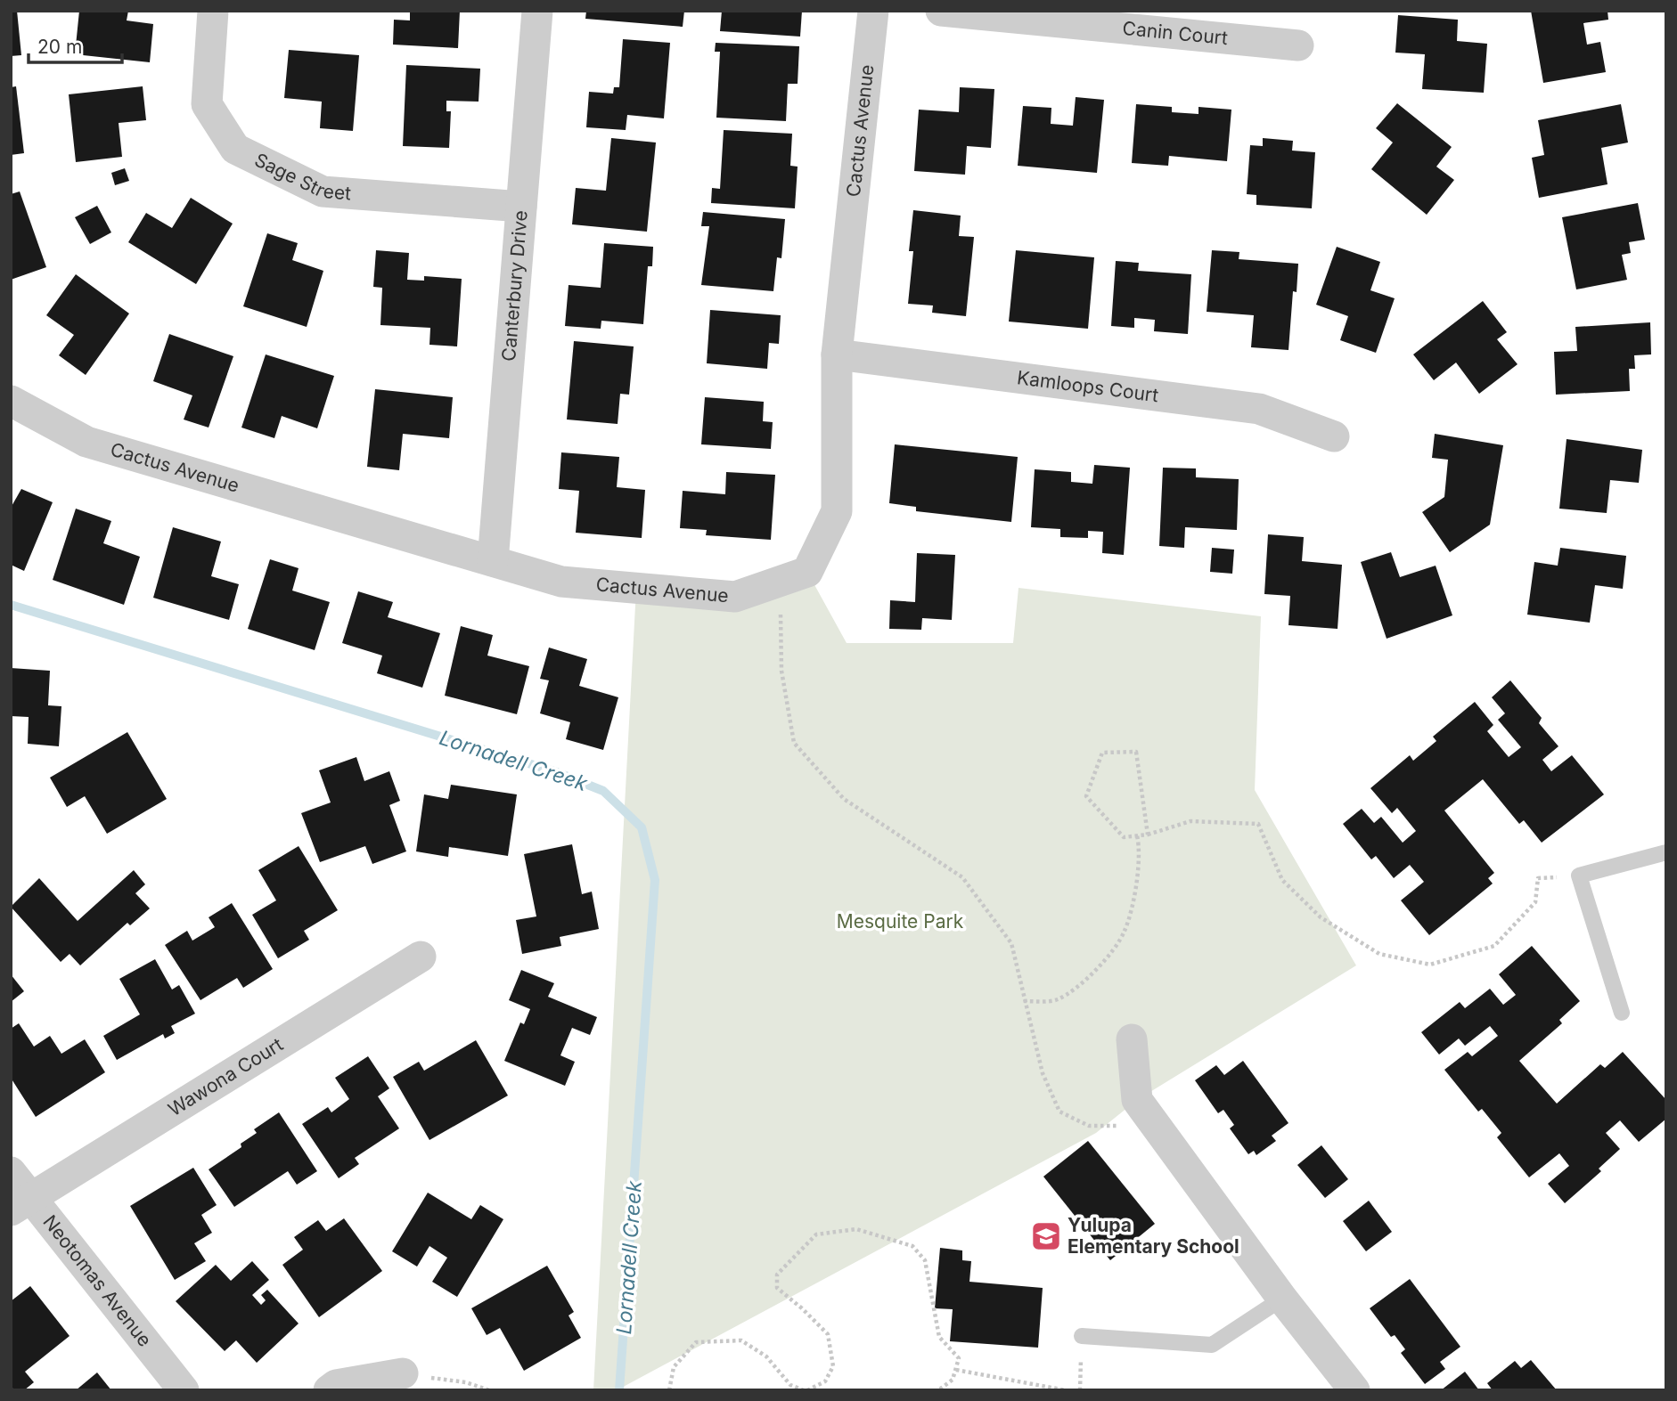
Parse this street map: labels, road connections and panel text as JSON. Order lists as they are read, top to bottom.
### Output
{
  "streets": {
    "street": [
      "Canin Court",
      "Cactus Avenue",
      "Sage Street",
      "Canterbury Drive",
      "Kamloops Court",
      "Wawona Court",
      "Neotomas Avenue"
    ]
  },
  "crossings": [
    ["Cactus Avenue", "Canterbury Drive"],
    ["Cactus Avenue", "Kamloops Court"],
    ["Sage Street", "Canterbury Drive"],
    ["Wawona Court", "Neotomas Avenue"]
  ],
  "water": ["Lornadell Creek"],
  "parks": ["Mesquite Park"],
  "places": {
    "school or university": ["Yulupa Elementary School"]
  },
  "scale_bar": "20 m"
}
